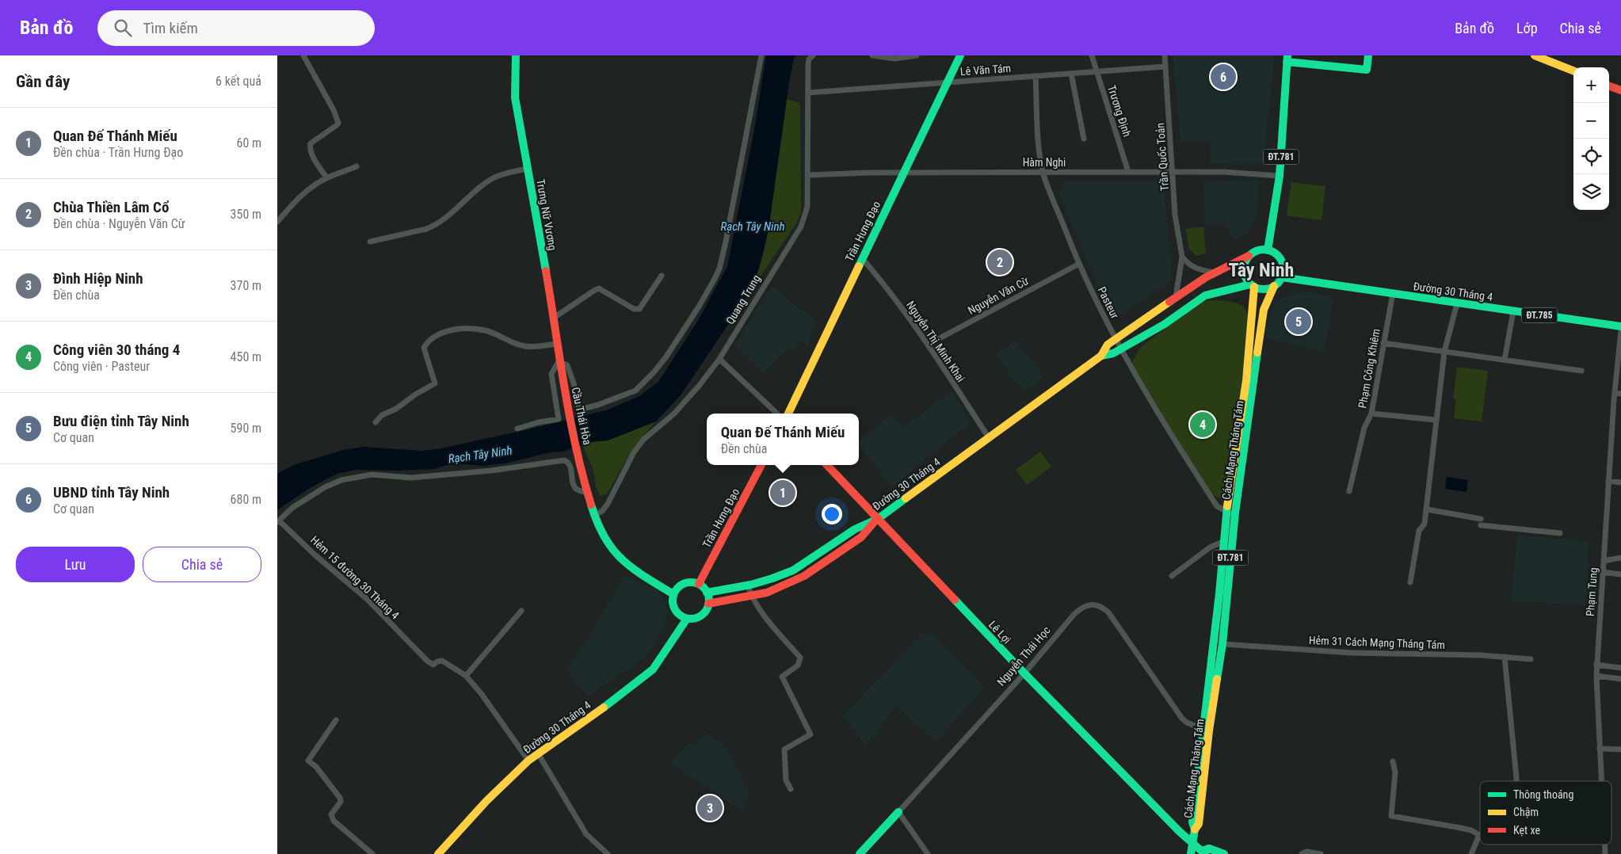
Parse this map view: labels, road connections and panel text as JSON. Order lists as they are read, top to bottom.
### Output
{
  "streets": {
    "main road": [
      "ĐT.781",
      "Trưng Nữ Vương",
      "Trần Hưng Đạo",
      "Đường 30 Tháng 4",
      "ĐT.785",
      "Cầu Thái Hòa",
      "Cách Mạng Tháng Tám",
      "Lê Lợi",
      "Nguyễn Thái Học"
    ],
    "street": [
      "Lê Văn Tám",
      "Trương Định",
      "Trần Quốc Toản",
      "Hàm Nghi",
      "Nguyễn Văn Cừ",
      "Quang Trung",
      "Pasteur",
      "Nguyễn Thị Minh Khai",
      "Phạm Công Khiêm",
      "Hẻm 15 đường 30 Tháng 4",
      "Phạm Tung",
      "Hẻm 31 Cách Mạng Tháng Tám"
    ]
  },
  "crossings": [
    ["Lê Văn Tám", "Trương Định"],
    ["Lê Văn Tám", "Trần Quốc Toản"],
    ["Lê Văn Tám", "Trần Hưng Đạo"],
    ["Lê Văn Tám", "Quang Trung"],
    ["Lê Văn Tám", "Pasteur"],
    ["Trương Định", "Hàm Nghi"],
    ["Trần Quốc Toản", "Hàm Nghi"],
    ["Trần Quốc Toản", "Đường 30 Tháng 4"],
    ["ĐT.781", "Hàm Nghi"],
    ["ĐT.781", "Đường 30 Tháng 4"],
    ["ĐT.781", "Cách Mạng Tháng Tám"],
    ["Hàm Nghi", "Trần Hưng Đạo"],
    ["Hàm Nghi", "Quang Trung"],
    ["Hàm Nghi", "Pasteur"],
    ["Trưng Nữ Vương", "Cầu Thái Hòa"],
    ["Trần Hưng Đạo", "Đường 30 Tháng 4"],
    ["Trần Hưng Đạo", "Nguyễn Thị Minh Khai"],
    ["Đường 30 Tháng 4", "Pasteur"],
    ["Đường 30 Tháng 4", "Nguyễn Thị Minh Khai"],
    ["Đường 30 Tháng 4", "Phạm Công Khiêm"],
    ["Đường 30 Tháng 4", "Cách Mạng Tháng Tám"],
    ["Đường 30 Tháng 4", "Hẻm 15 đường 30 Tháng 4"],
    ["Đường 30 Tháng 4", "Lê Lợi"],
    ["Nguyễn Văn Cừ", "Pasteur"],
    ["Nguyễn Văn Cừ", "Nguyễn Thị Minh Khai"],
    ["Pasteur", "Cách Mạng Tháng Tám"],
    ["Cách Mạng Tháng Tám", "Lê Lợi"],
    ["Cách Mạng Tháng Tám", "Hẻm 31 Cách Mạng Tháng Tám"],
    ["Cách Mạng Tháng Tám", "Nguyễn Thái Học"],
    ["Lê Lợi", "Nguyễn Thái Học"]
  ],
  "districts": ["Tây Ninh"],
  "water": ["Rạch Tây Ninh"],
  "legend": ["Thông thoáng", "Chậm", "Kẹt xe"],
  "page": {
    "header": "Bản đồ",
    "search": "Tìm kiếm",
    "nav": ["Bản đồ", "Lớp", "Chia sẻ"],
    "heading": ["Gần đây", "6 kết quả"],
    "pins": [
      "6",
      "2",
      "5",
      "4",
      "1",
      "3"
    ],
    "map_buttons": ["+", "−"],
    "list": [
      {
        "mark": "1",
        "name": "Quan Đế Thánh Miếu",
        "note": "Đền chùa · Trần Hưng Đạo",
        "value": "60 m"
      },
      {
        "mark": "2",
        "name": "Chùa Thiền Lâm Cổ",
        "note": "Đền chùa · Nguyễn Văn Cừ",
        "value": "350 m"
      },
      {
        "mark": "3",
        "name": "Đình Hiệp Ninh",
        "note": "Đền chùa",
        "value": "370 m"
      },
      {
        "mark": "4",
        "name": "Công viên 30 tháng 4",
        "note": "Công viên · Pasteur",
        "value": "450 m"
      },
      {
        "mark": "5",
        "name": "Bưu điện tỉnh Tây Ninh",
        "note": "Cơ quan",
        "value": "590 m"
      },
      {
        "mark": "6",
        "name": "UBND tỉnh Tây Ninh",
        "note": "Cơ quan",
        "value": "680 m"
      }
    ],
    "popup": ["Quan Đế Thánh Miếu", "Đền chùa"],
    "buttons": ["Lưu", "Chia sẻ"]
  }
}
